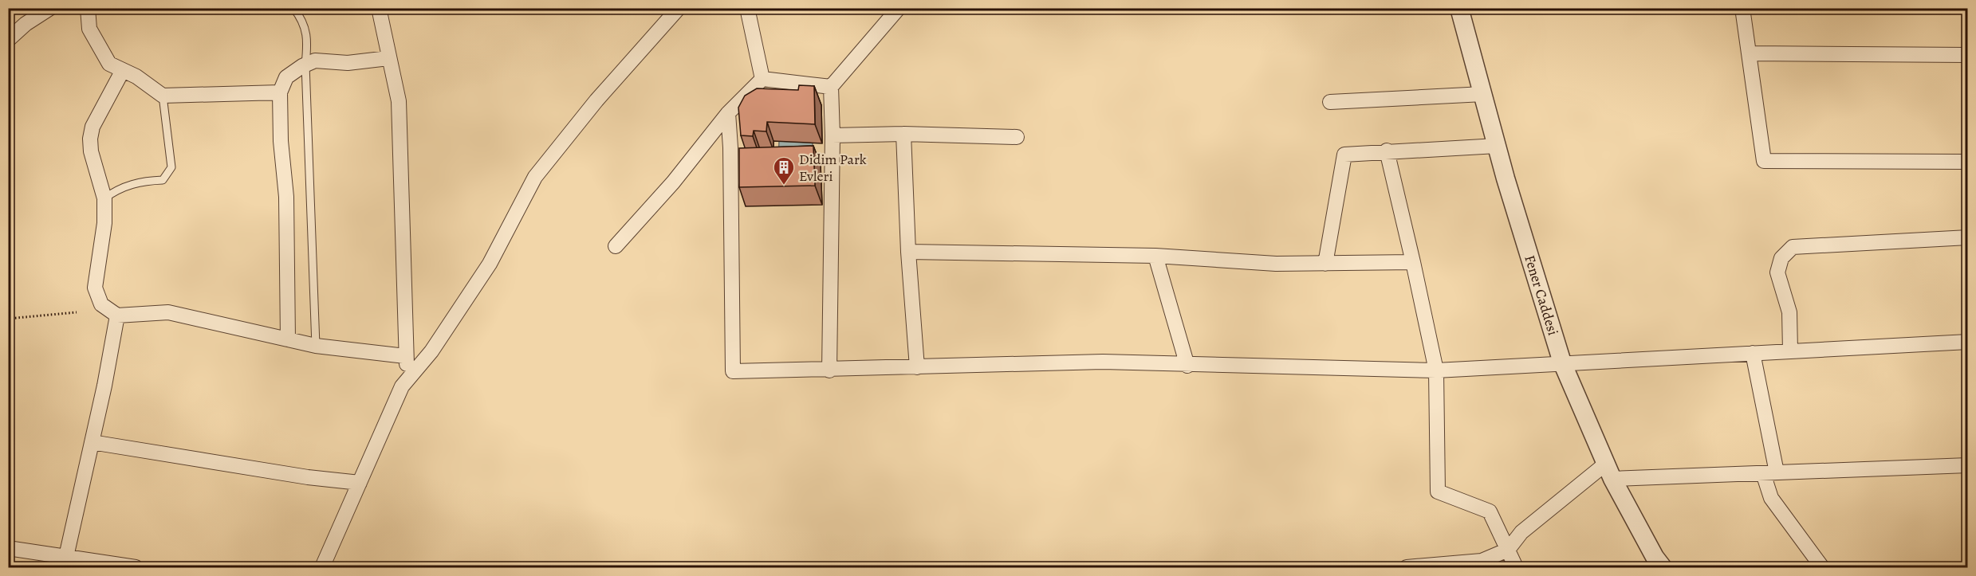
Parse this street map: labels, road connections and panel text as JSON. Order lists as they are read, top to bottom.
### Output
{
  "streets": {
    "street": ["Fener Caddesi"]
  },
  "places": {
    "building": ["Didim Park Evleri"]
  }
}
